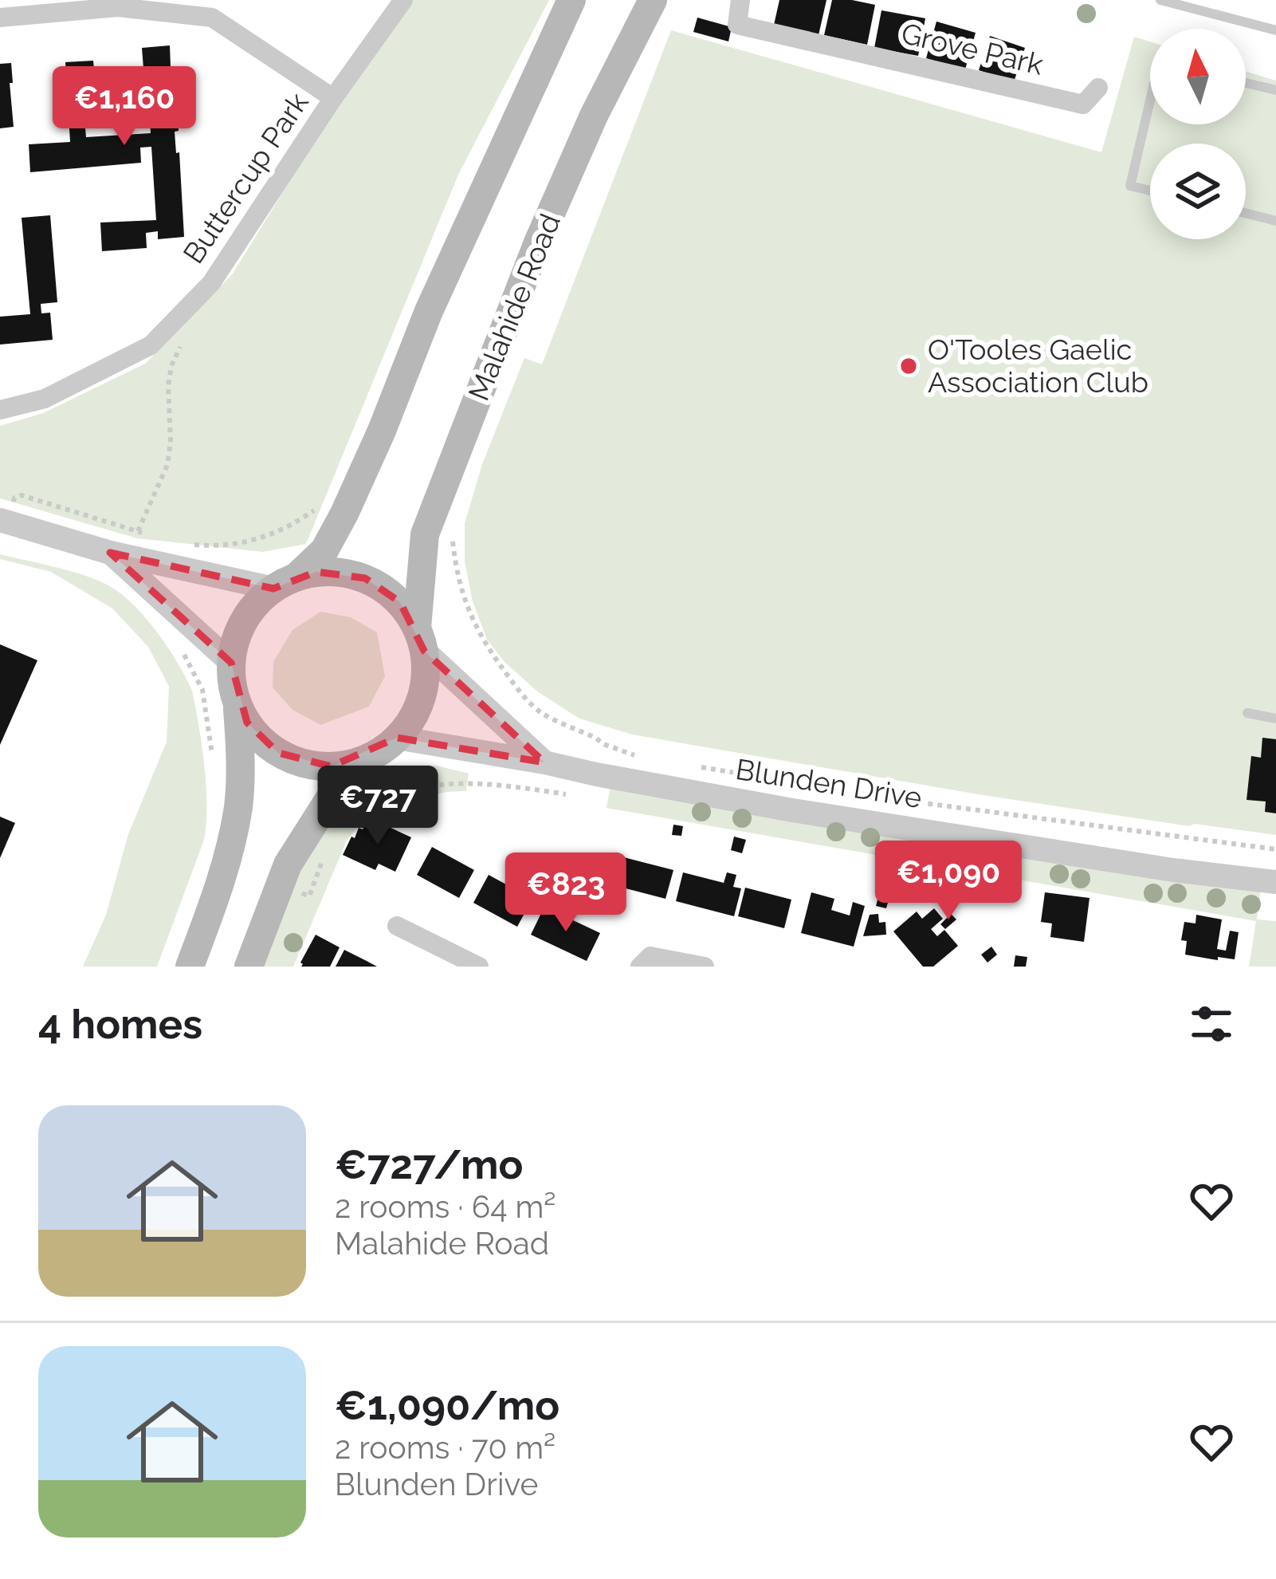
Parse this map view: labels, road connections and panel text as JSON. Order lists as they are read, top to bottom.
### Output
{
  "streets": {
    "main road": ["Malahide Road"],
    "street": ["Grove Park", "Buttercup Park", "Blunden Drive"]
  },
  "crossings": [
    ["Malahide Road", "Blunden Drive"]
  ],
  "places": ["O'Tooles Gaelic Association Club"],
  "north": "top",
  "page": {
    "price": [
      "€1,160",
      "€727",
      "€1,090",
      "€823"
    ],
    "heading": "4 homes",
    "list": [
      {
        "name": "€727/mo",
        "note": "2 rooms · 64 m² · Malahide Road"
      },
      {
        "name": "€1,090/mo",
        "note": "2 rooms · 70 m² · Blunden Drive"
      }
    ]
  }
}
